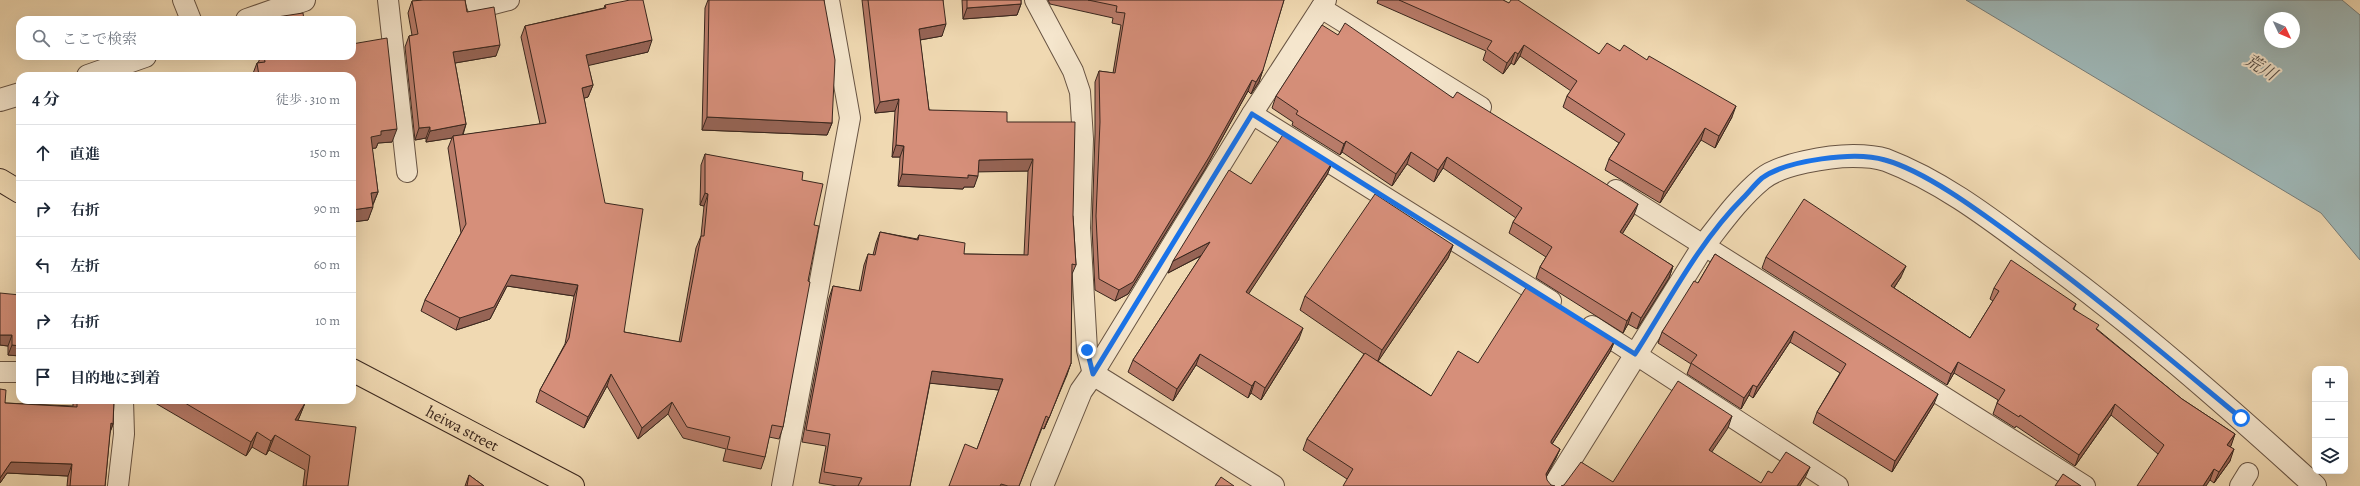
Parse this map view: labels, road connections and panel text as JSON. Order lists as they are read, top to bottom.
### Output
{
  "streets": {
    "highway": ["heiwa street"]
  },
  "water": ["荒川"],
  "north": "bottom right",
  "page": {
    "search": "ここで検索",
    "heading": ["4 分", "徒歩 · 310 m"],
    "list": [
      ["直進", "150 m"],
      ["右折", "90 m"],
      ["左折", "60 m"],
      ["右折", "10 m"],
      "目的地に到着"
    ],
    "map_buttons": ["+", "−"]
  }
}
